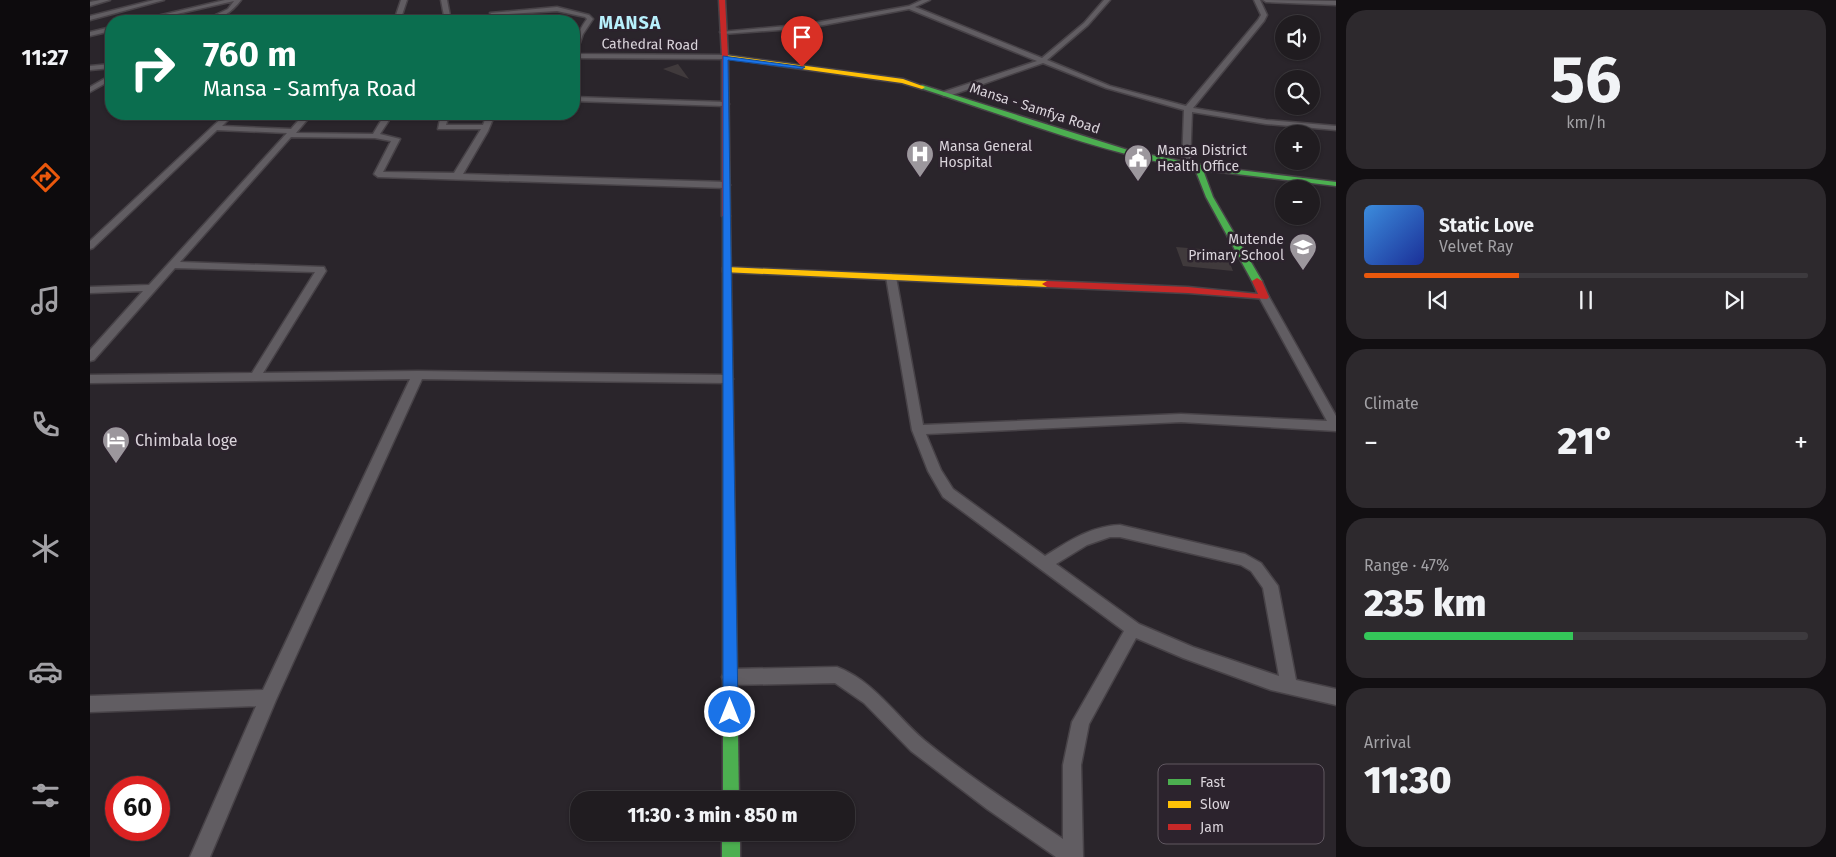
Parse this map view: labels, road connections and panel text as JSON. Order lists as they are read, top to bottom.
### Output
{
  "streets": {
    "main road": ["Mansa - Samfya Road"],
    "street": ["Cathedral Road"]
  },
  "crossings": [
    ["Cathedral Road", "Mansa - Samfya Road"]
  ],
  "districts": ["MANSA"],
  "places": {
    "hospital": ["Mansa General Hospital"],
    "public building": ["Mansa District Health Office"],
    "school or university": ["Mutende Primary School"],
    "hotel": ["Chimbala loge"]
  },
  "legend": ["Fast", "Slow", "Jam"],
  "page": {
    "tabs": "11:27",
    "tile": [
      ["56", "km/h"],
      "Climate",
      ["Range · 47%", "235 km"],
      ["Arrival", "11:30"]
    ],
    "map_buttons": ["+", "−"],
    "turn": ["760 m", "Mansa - Samfya Road"],
    "song": ["Static Love", "Velvet Ray"],
    "heat": ["−", "21°", "+"],
    "limit": "60",
    "trip": "11:30 · 3 min · 850 m"
  }
}
